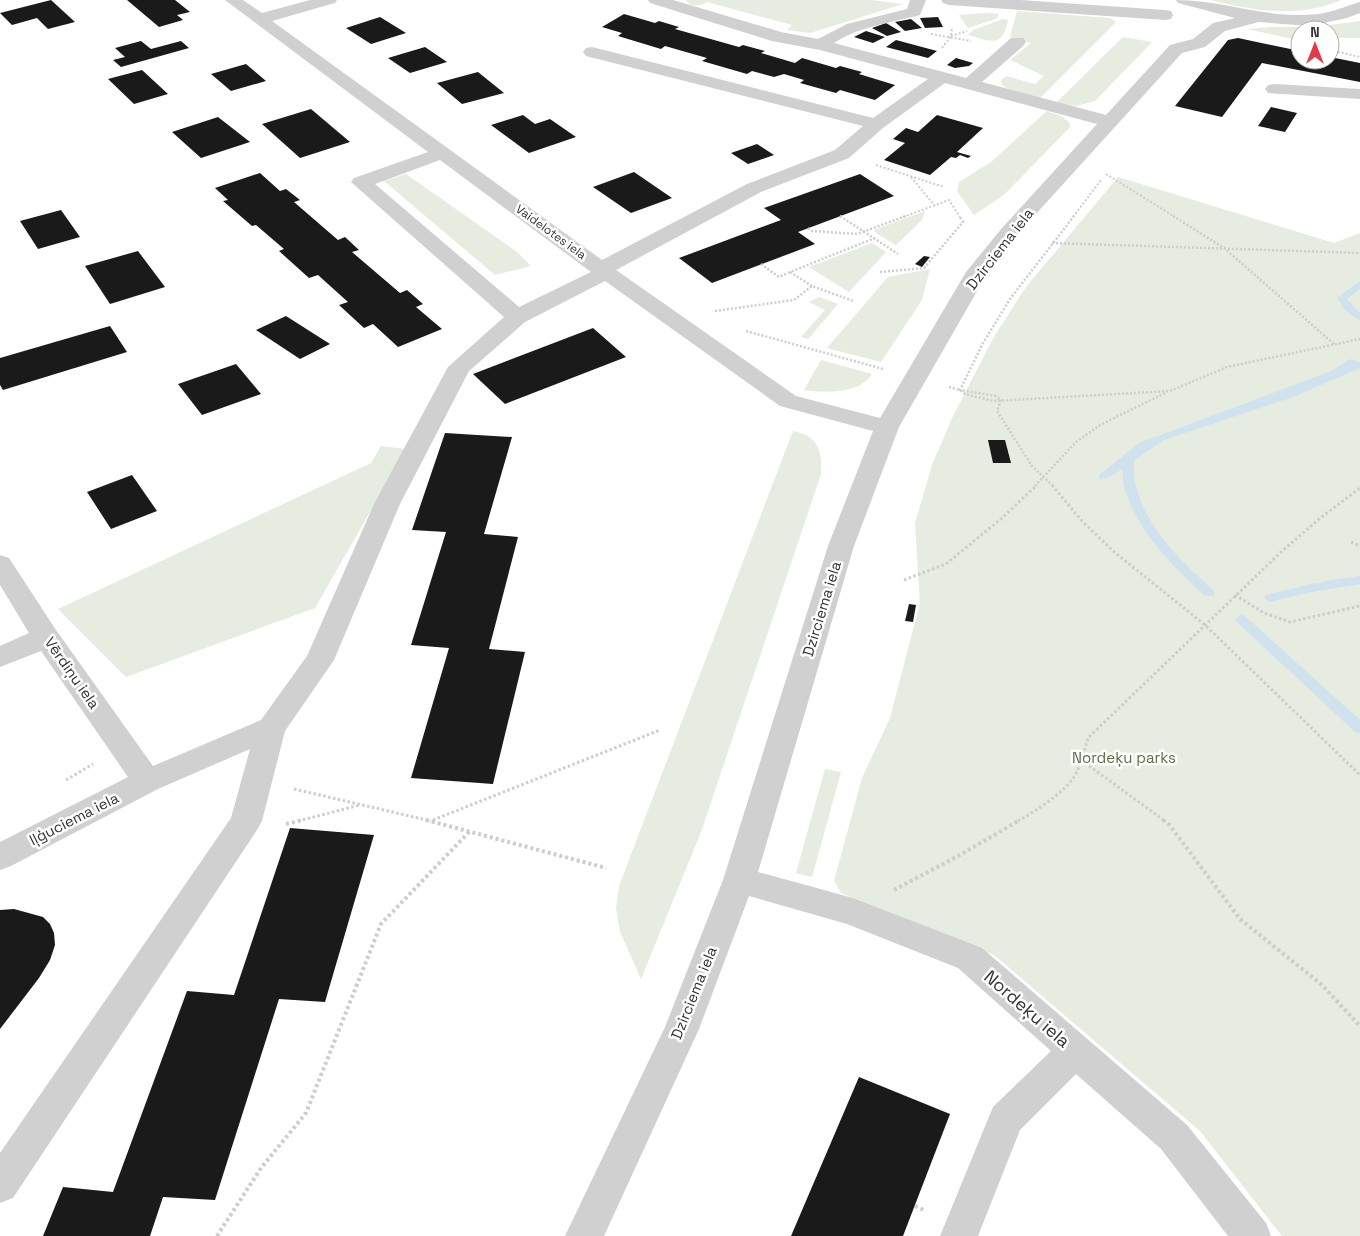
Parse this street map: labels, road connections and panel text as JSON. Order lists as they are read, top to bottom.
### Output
{
  "streets": {
    "street": [
      "Vaidelotes iela",
      "Dzirciema iela",
      "Vērdiņu iela",
      "Iļģuciema iela",
      "Nordeķu iela"
    ]
  },
  "crossings": [
    ["Vaidelotes iela", "Dzirciema iela"],
    ["Dzirciema iela", "Nordeķu iela"],
    ["Vērdiņu iela", "Iļģuciema iela"]
  ],
  "parks": ["Nordeķu parks"],
  "north": "top"
}
